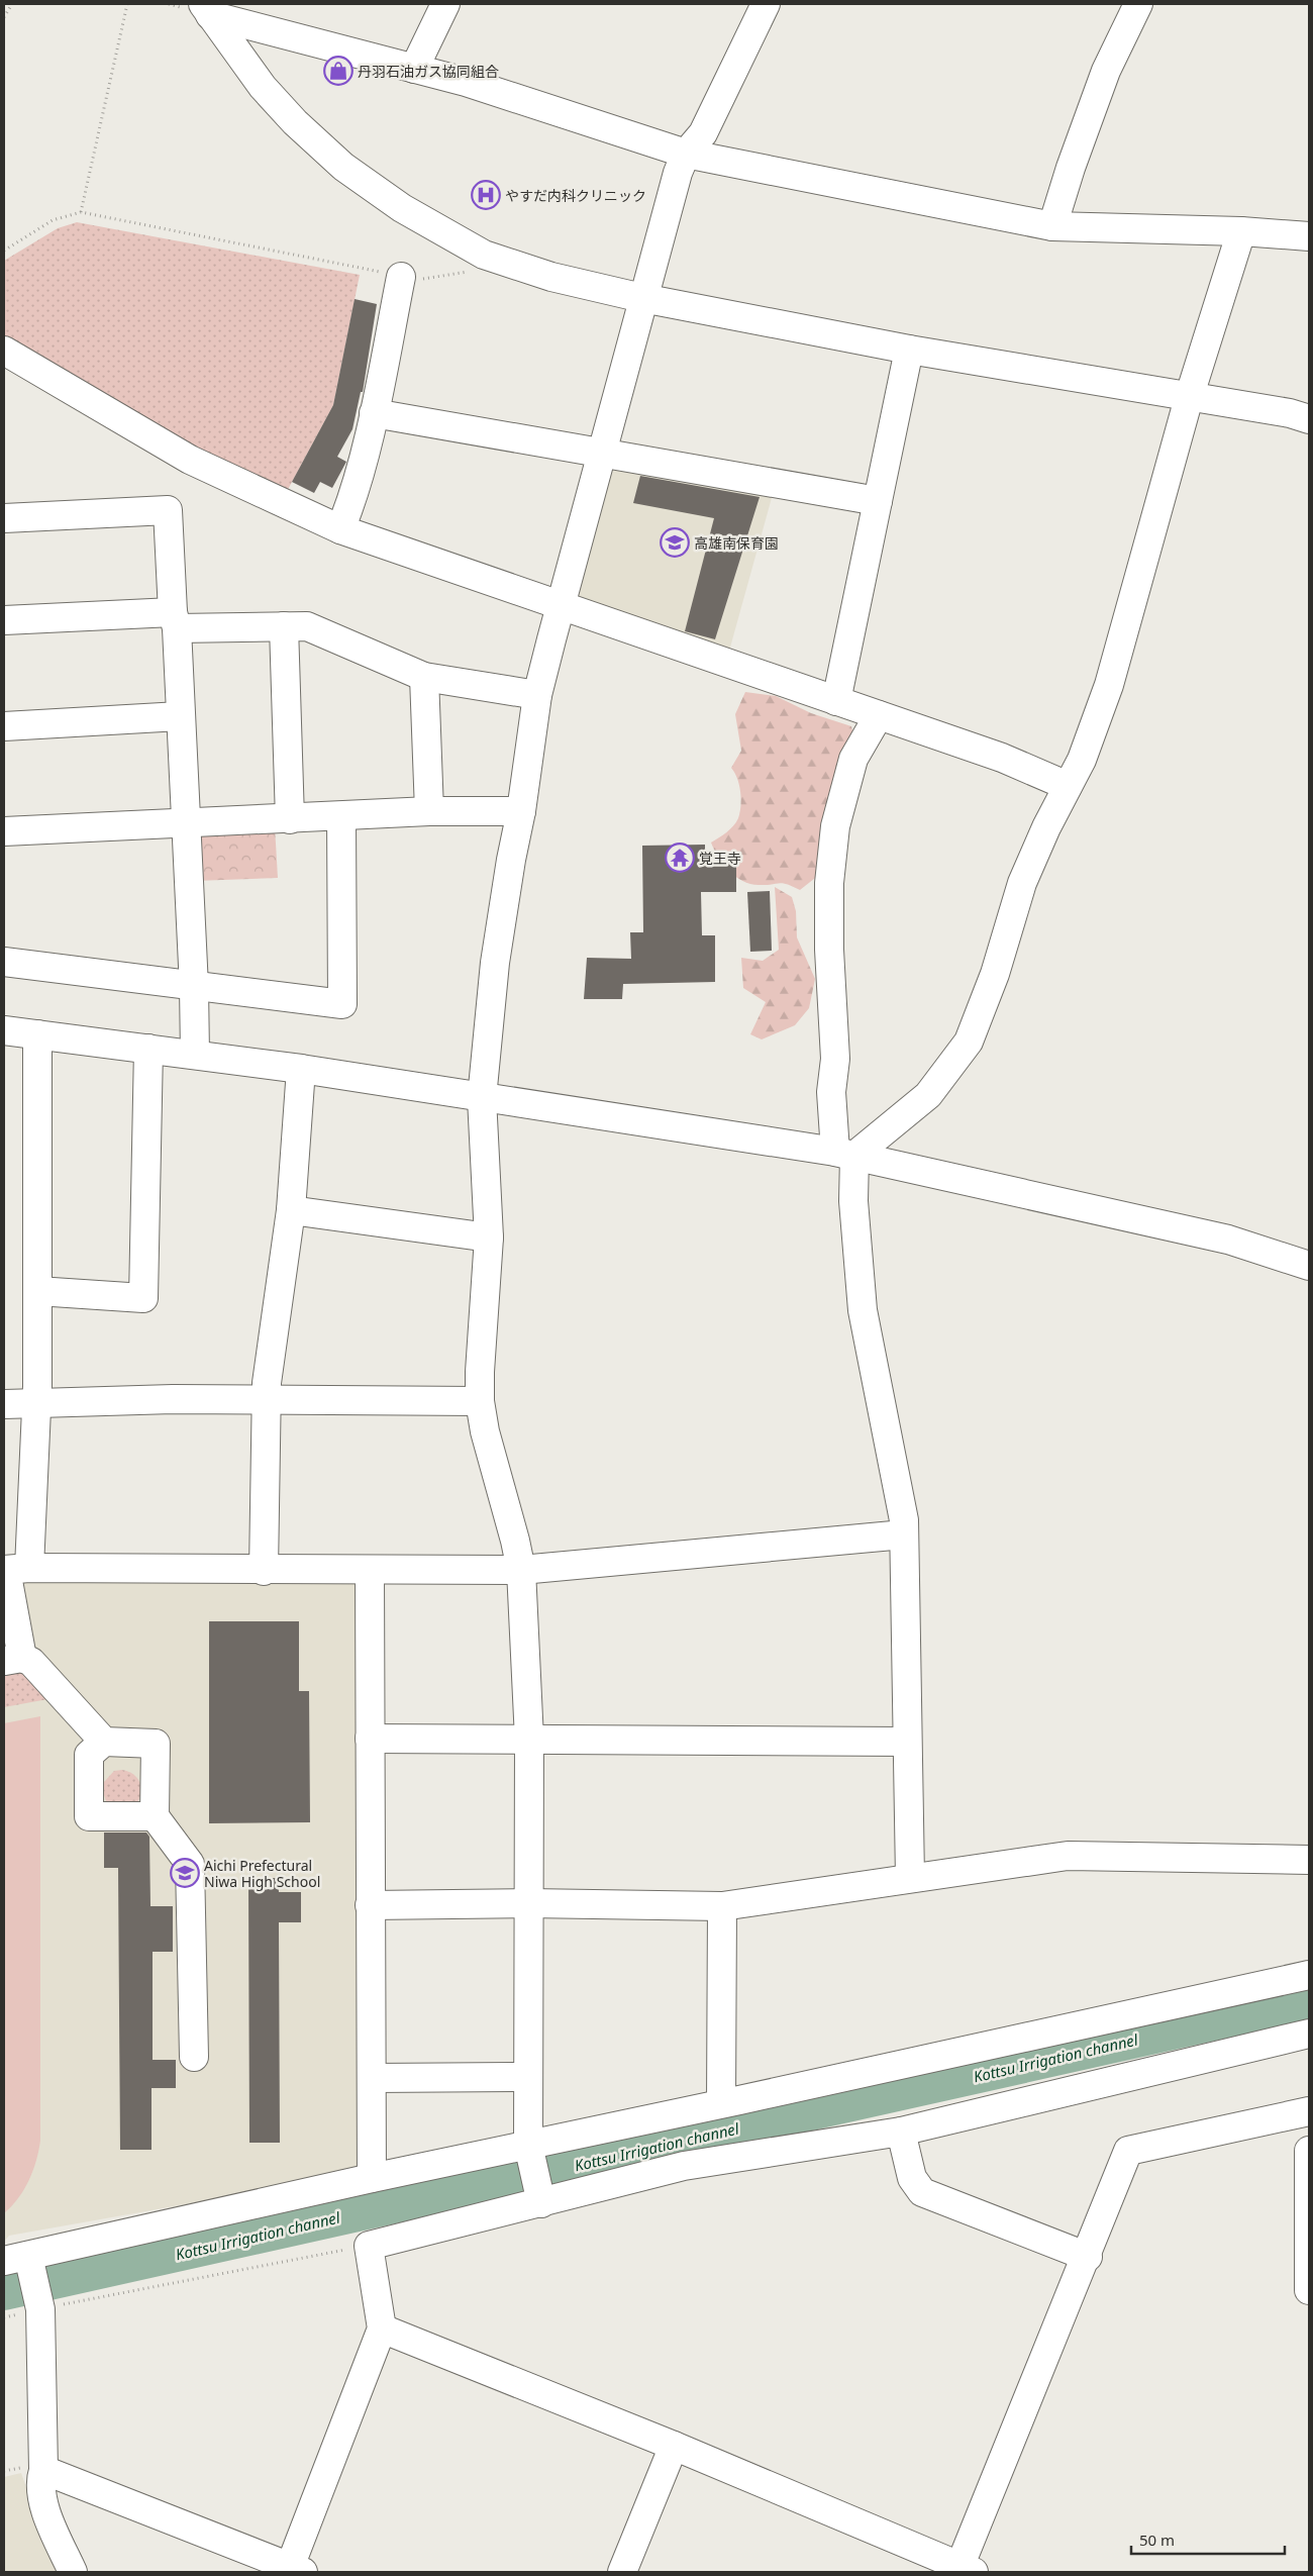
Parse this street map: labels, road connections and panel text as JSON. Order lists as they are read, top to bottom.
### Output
{
  "water": ["Kottsu Irrigation channel"],
  "places": {
    "shop": ["丹羽石油ガス協同組合"],
    "hospital": ["やすだ内科クリニック"],
    "school or university": ["高雄南保育園", "Aichi Prefectural Niwa High School"],
    "temple": ["覚王寺"]
  },
  "scale_bar": "50 m"
}
